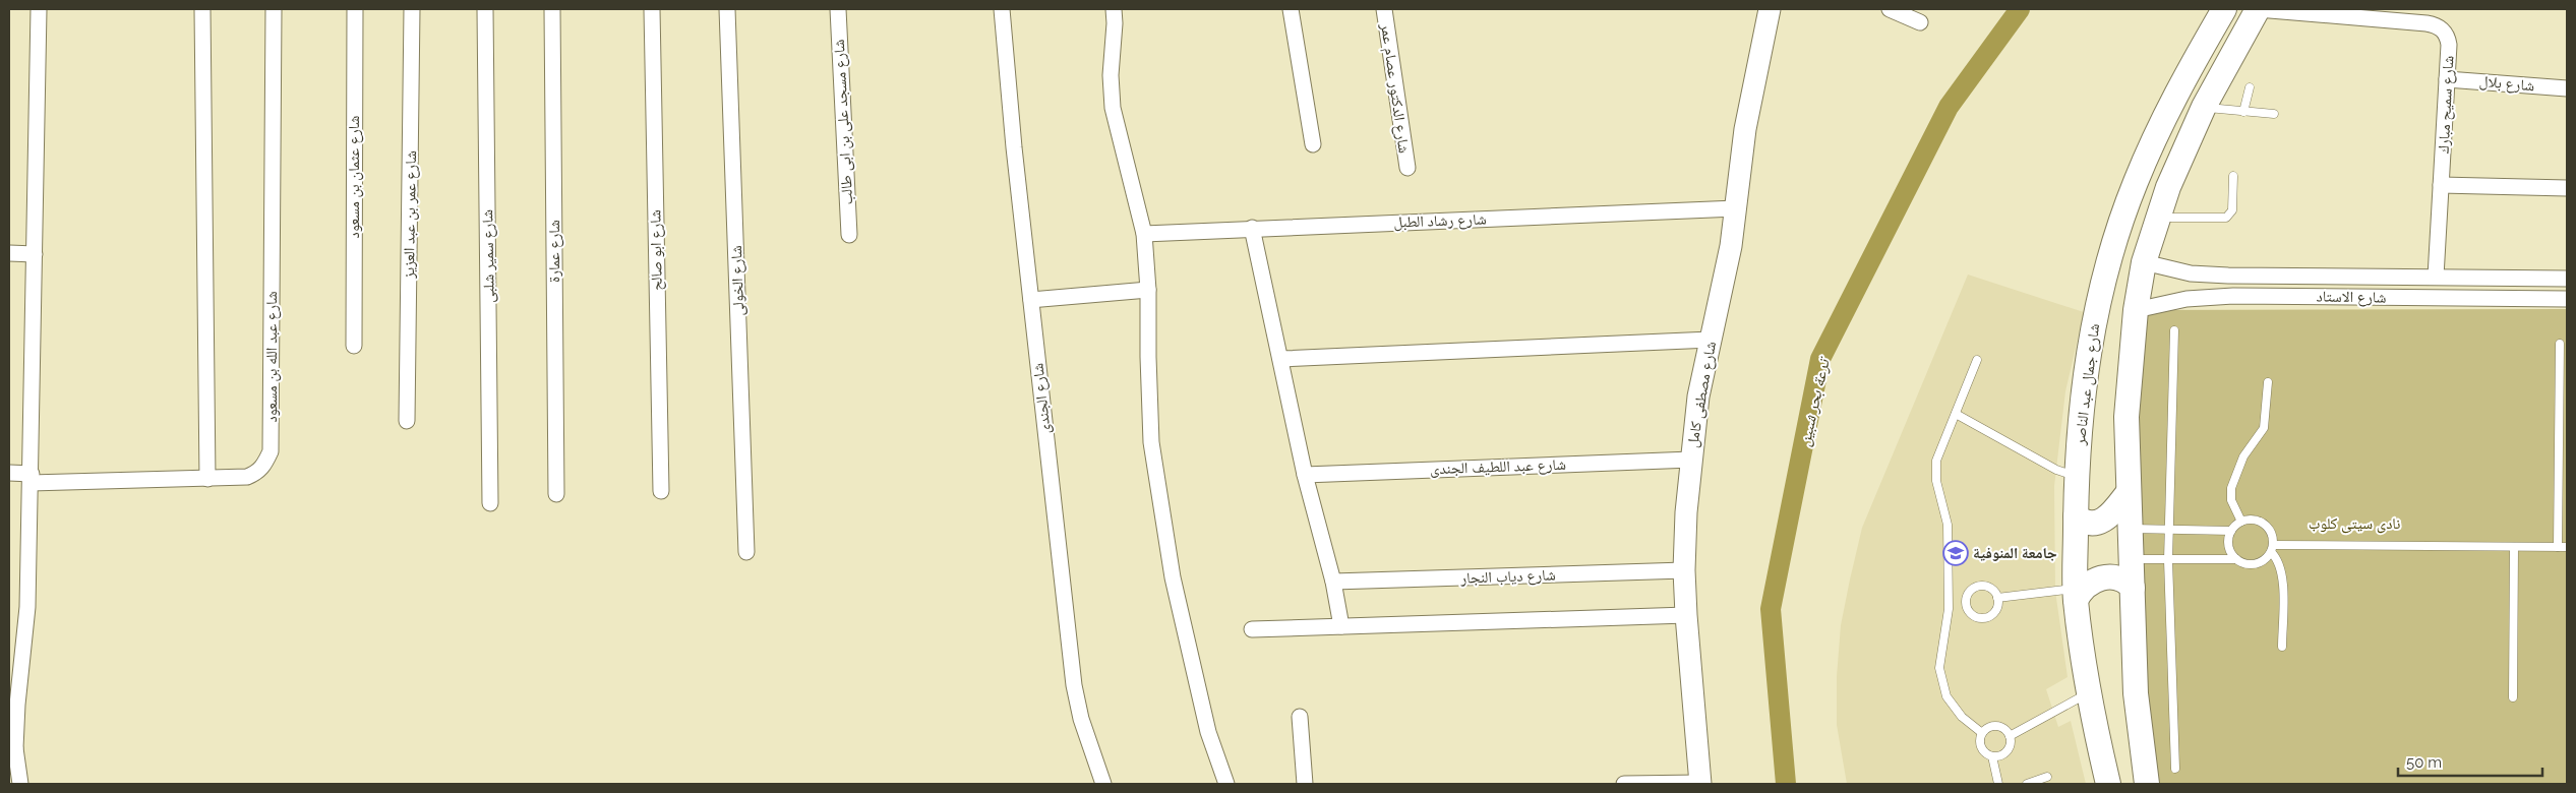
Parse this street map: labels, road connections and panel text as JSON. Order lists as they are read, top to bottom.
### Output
{
  "streets": {
    "main road": ["شارع جمال عبد الناصر", "شارع مصطفى كامل"],
    "street": [
      "شارع بلال",
      "شارع الدكتور عصام عمر",
      "شارع سميح مبارك",
      "شارع مسجد على بن ابى طالب",
      "شارع عثمان بن مسعود",
      "شارع عمر بن عبد العزيز",
      "شارع رشاد الطبل",
      "شارع ابو صالح",
      "شارع عمارة",
      "شارع سمير شلبى",
      "شارع الخولى",
      "شارع الاستاد",
      "شارع عبد الله بن مسعود",
      "شارع الجندى",
      "شارع عبد اللطيف الجندى",
      "شارع دياب النجار"
    ]
  },
  "crossings": [
    ["شارع بلال", "شارع سميح مبارك"],
    ["شارع سميح مبارك", "شارع الاستاد"],
    ["شارع رشاد الطبل", "شارع مصطفى كامل"],
    ["شارع مصطفى كامل", "شارع عبد اللطيف الجندى"],
    ["شارع مصطفى كامل", "شارع دياب النجار"]
  ],
  "water": ["ترعة بحر شبين"],
  "parks": ["نادى سيتى كلوب"],
  "places": {
    "school or university": ["جامعة المنوفية"]
  },
  "scale_bar": "50 m"
}
